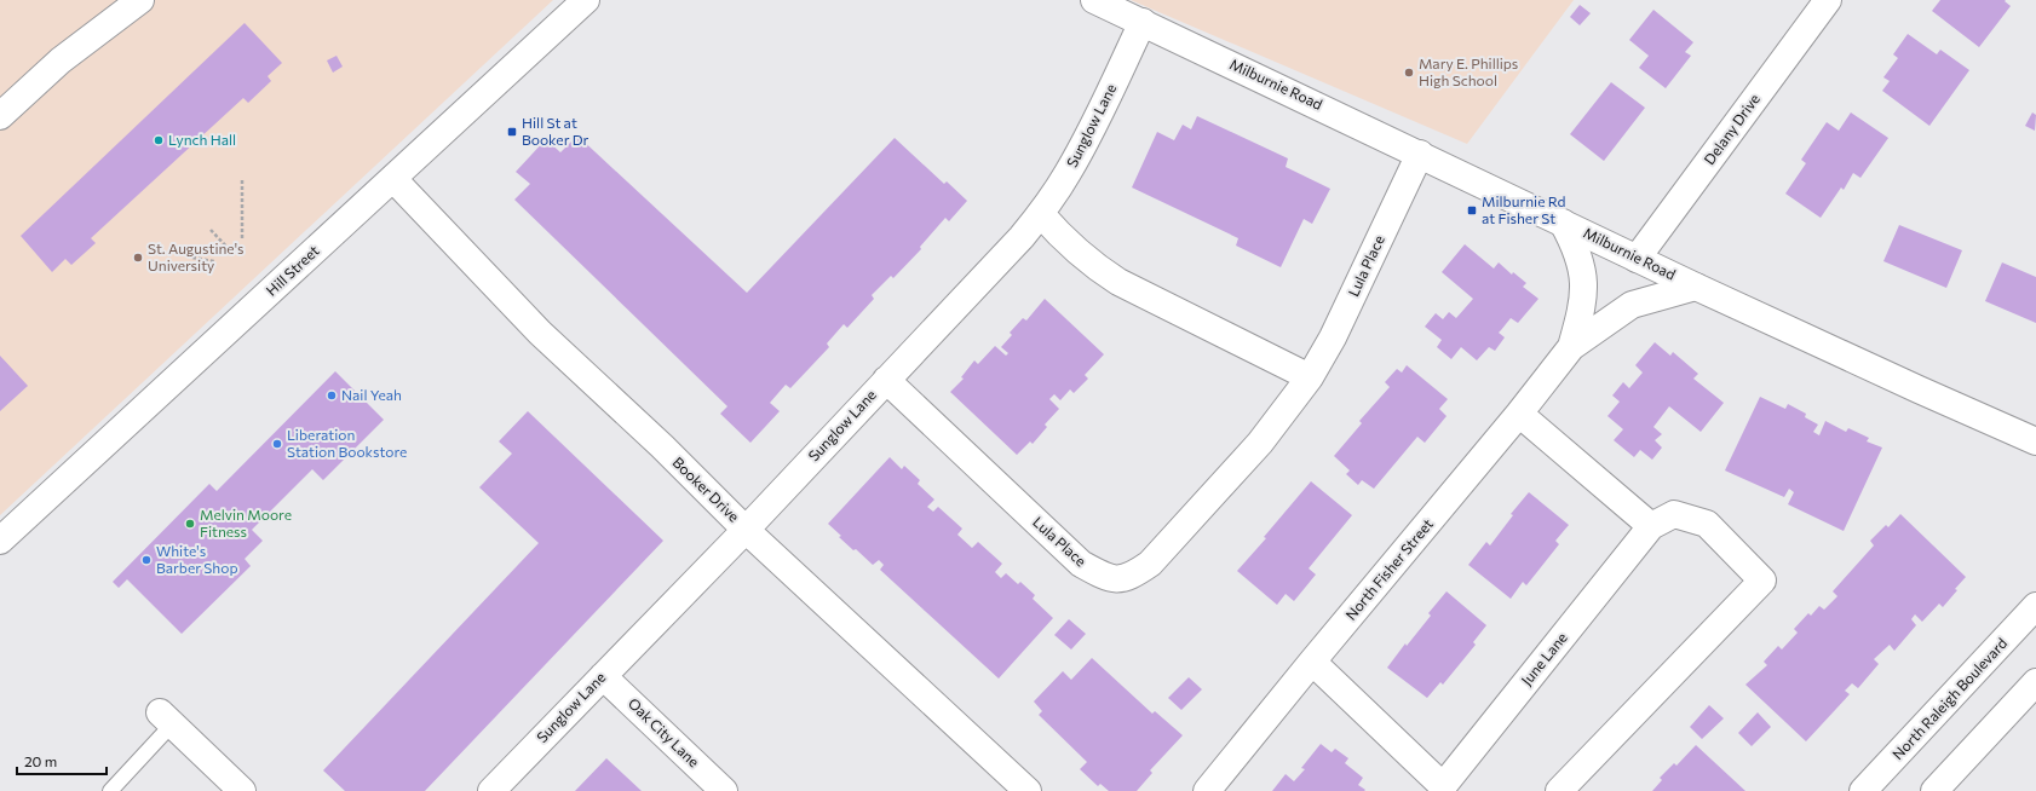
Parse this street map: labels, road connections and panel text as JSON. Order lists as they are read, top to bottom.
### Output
{
  "streets": {
    "street": [
      "Milburnie Road",
      "Sunglow Lane",
      "Delany Drive",
      "Lula Place",
      "Hill Street",
      "Booker Drive",
      "North Fisher Street",
      "June Lane",
      "North Raleigh Boulevard",
      "Oak City Lane"
    ]
  },
  "crossings": [
    ["Milburnie Road", "Sunglow Lane"],
    ["Milburnie Road", "Delany Drive"],
    ["Milburnie Road", "Lula Place"],
    ["Milburnie Road", "North Fisher Street"],
    ["Sunglow Lane", "Lula Place"],
    ["Sunglow Lane", "Booker Drive"],
    ["Sunglow Lane", "Oak City Lane"],
    ["Hill Street", "Booker Drive"],
    ["North Fisher Street", "June Lane"]
  ],
  "places": {
    "other": [
      "Mary E. Phillips High School",
      "Lynch Hall",
      "St. Augustine's University",
      "Nail Yeah",
      "Liberation Station Bookstore",
      "Melvin Moore Fitness",
      "White's Barber Shop"
    ],
    "transit": ["Hill St at Booker Dr", "Milburnie Rd at Fisher St"]
  },
  "scale_bar": "20 m"
}
